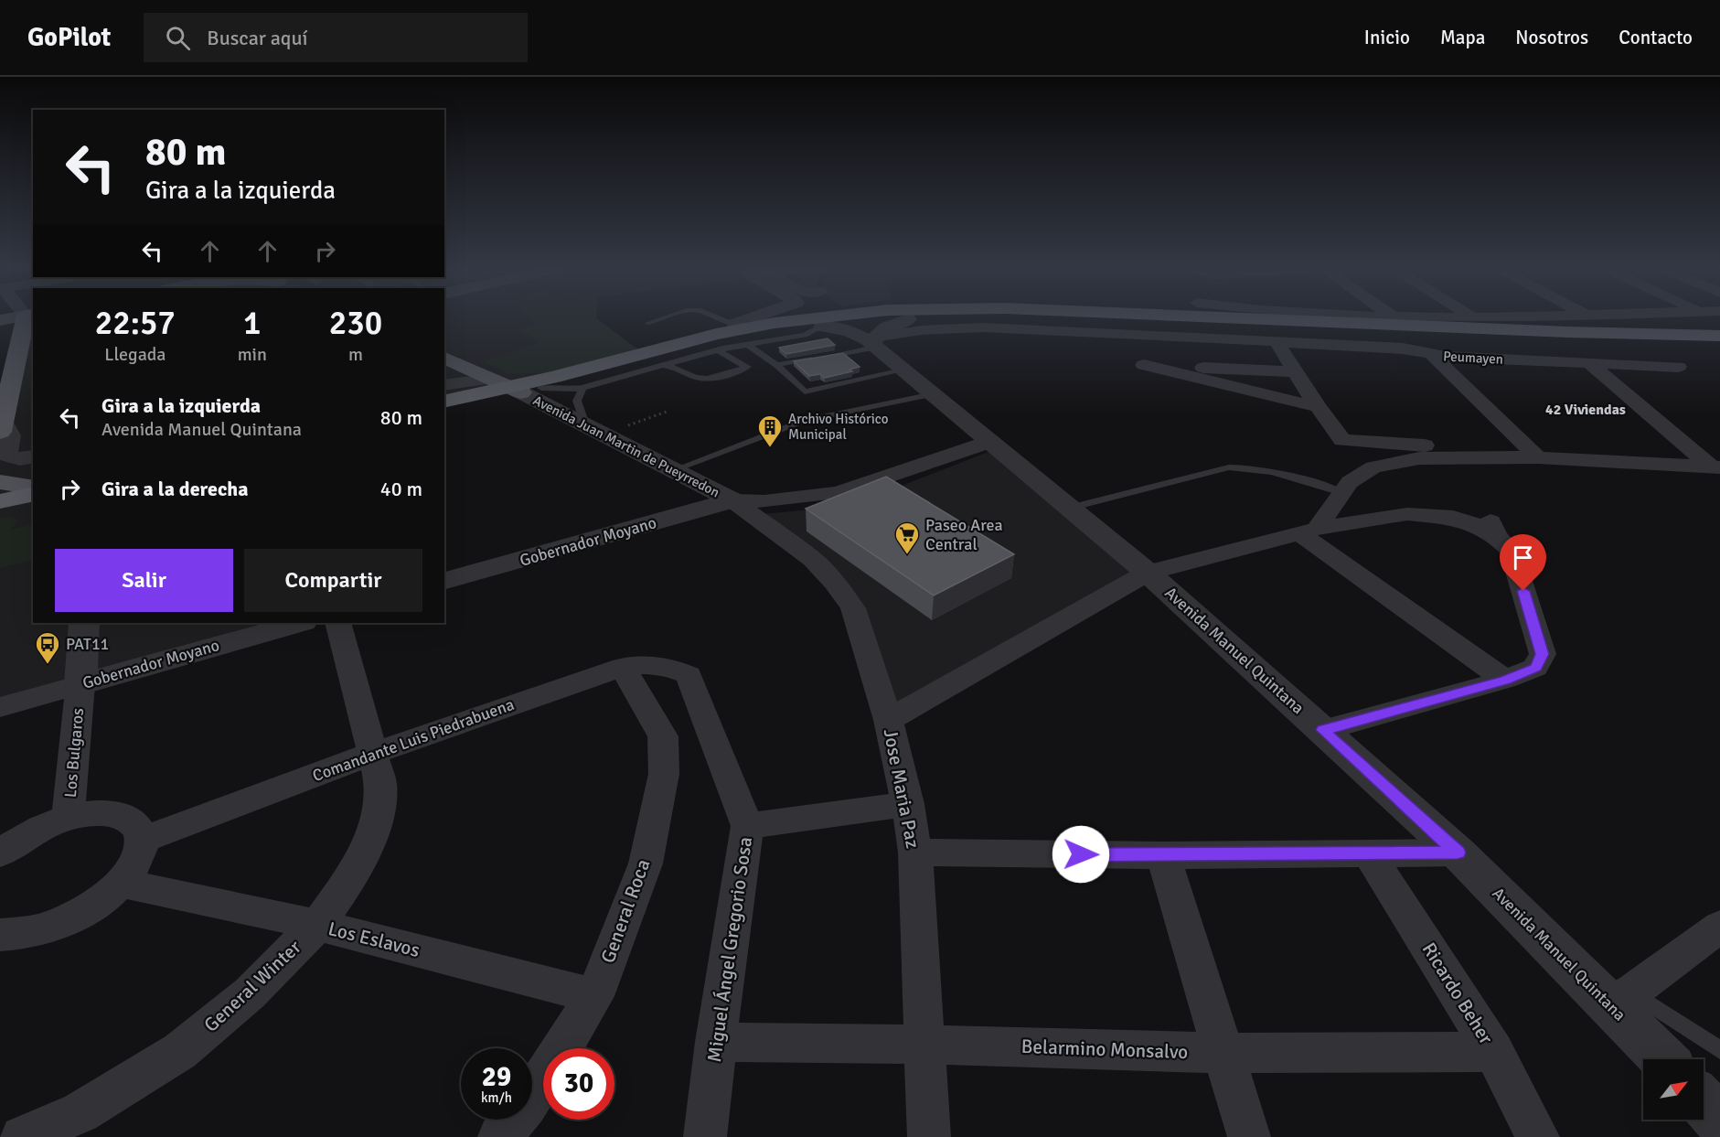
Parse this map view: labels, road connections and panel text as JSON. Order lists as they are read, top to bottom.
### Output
{
  "streets": {
    "street": [
      "Peumayen",
      "Avenida Juan Martin de Pueyrredon",
      "Gobernador Moyano",
      "Avenida Manuel Quintana",
      "Comandante Luis Piedrabuena",
      "Los Bulgaros",
      "Jose Maria Paz",
      "General Roca",
      "Los Eslavos",
      "Miguel Ángel Gregorio Sosa",
      "General Winter",
      "Ricardo Beher",
      "Belarmino Monsalvo"
    ]
  },
  "crossings": [
    ["Peumayen", "Avenida Manuel Quintana"],
    ["Avenida Juan Martin de Pueyrredon", "Gobernador Moyano"],
    ["Avenida Juan Martin de Pueyrredon", "Jose Maria Paz"],
    ["Gobernador Moyano", "Los Bulgaros"],
    ["Gobernador Moyano", "Jose Maria Paz"],
    ["Comandante Luis Piedrabuena", "General Roca"],
    ["Comandante Luis Piedrabuena", "Miguel Ángel Gregorio Sosa"],
    ["Comandante Luis Piedrabuena", "General Winter"],
    ["Jose Maria Paz", "Belarmino Monsalvo"],
    ["General Roca", "Los Eslavos"],
    ["Los Eslavos", "General Winter"],
    ["Miguel Ángel Gregorio Sosa", "Belarmino Monsalvo"],
    ["Ricardo Beher", "Belarmino Monsalvo"]
  ],
  "districts": ["42 Viviendas"],
  "places": {
    "building": ["Archivo Histórico Municipal"],
    "supermarket": ["Paseo Area Central"],
    "bus stop": ["PAT11"]
  },
  "north": "top right",
  "page": {
    "header": "GoPilot",
    "search": "Buscar aquí",
    "nav": [
      "Inicio",
      "Mapa",
      "Nosotros",
      "Contacto"
    ],
    "turn": ["80 m", "Gira a la izquierda"],
    "eta": [
      "22:57",
      "Llegada",
      "1",
      "min",
      "230",
      "m"
    ],
    "list": [
      {
        "name": "Gira a la izquierda",
        "note": "Avenida Manuel Quintana",
        "value": "80 m"
      },
      {
        "name": "Gira a la derecha",
        "value": "40 m"
      }
    ],
    "buttons": ["Salir", "Compartir"],
    "speed": "29 km/h",
    "limit": "30"
  }
}
